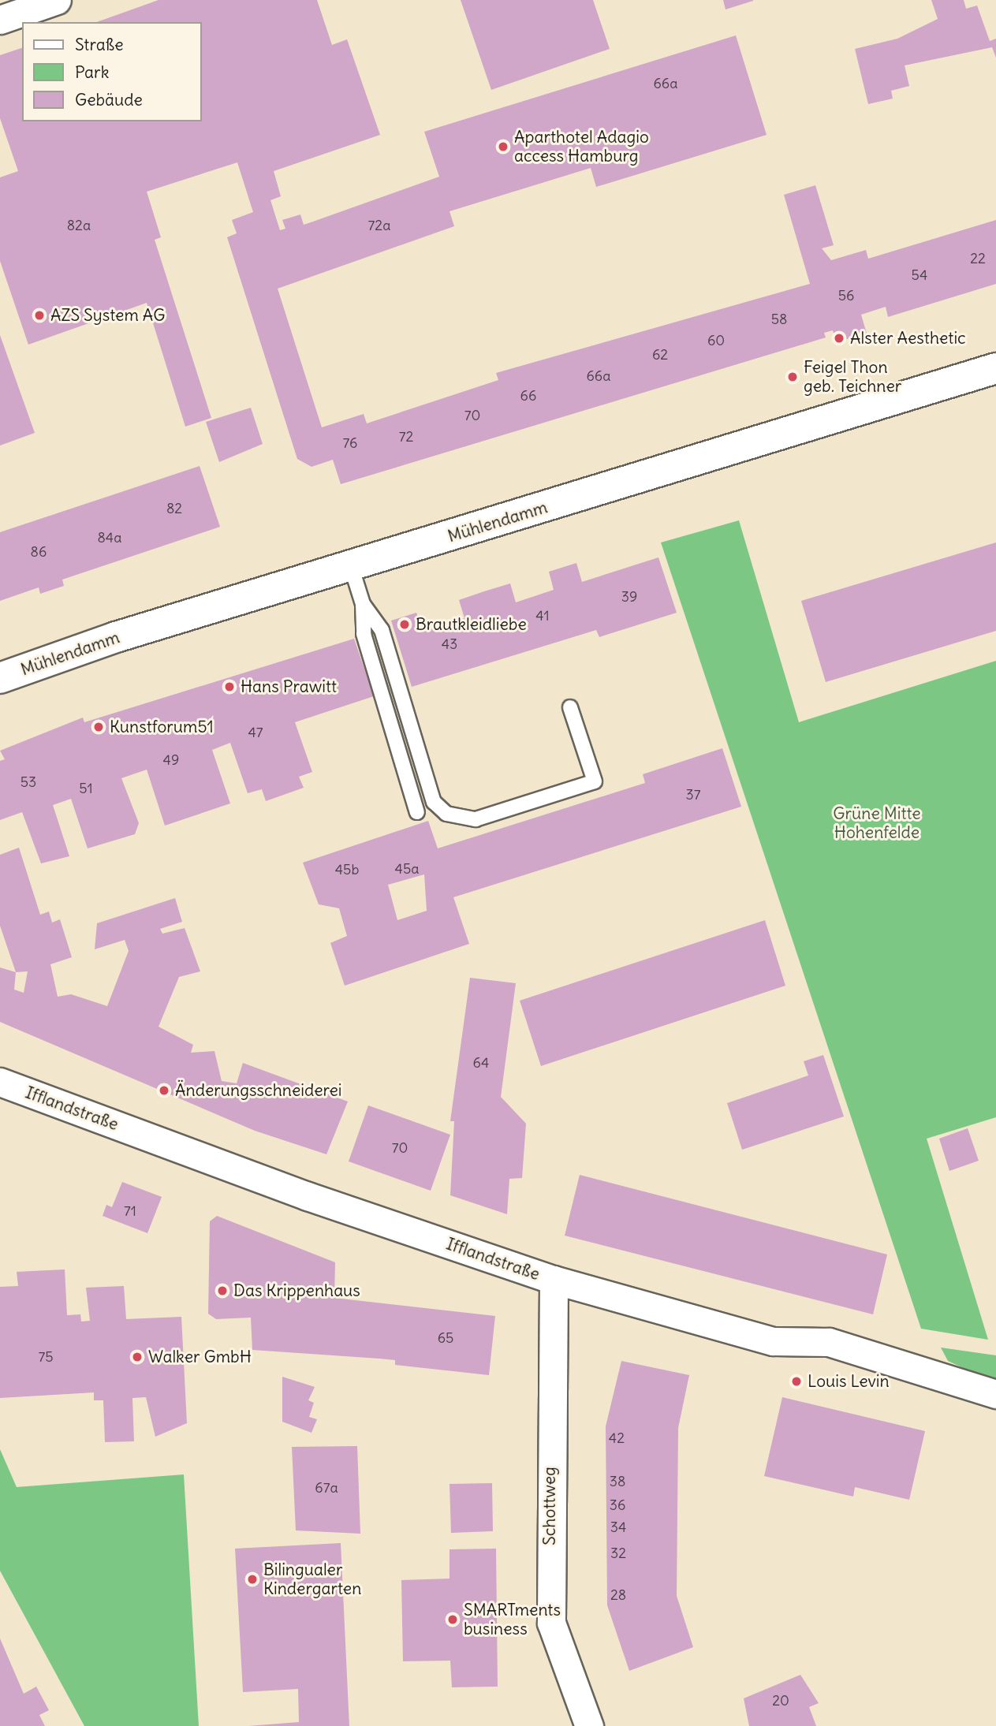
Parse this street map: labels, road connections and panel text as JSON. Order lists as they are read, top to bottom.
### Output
{
  "streets": {
    "main road": ["Mühlendamm"],
    "street": ["Ifflandstraße", "Schottweg"]
  },
  "crossings": [
    ["Ifflandstraße", "Schottweg"]
  ],
  "parks": ["Grüne Mitte Hohenfelde"],
  "places": [
    "Aparthotel Adagio access Hamburg",
    "AZS System AG",
    "Alster Aesthetic",
    "Feigel Thon geb. Teichner",
    "Brautkleidliebe",
    "Hans Prawitt",
    "Kunstforum51",
    "Änderungsschneiderei",
    "Das Krippenhaus",
    "Walker GmbH",
    "Louis Levin",
    "Bilingualer Kindergarten",
    "SMARTments business"
  ],
  "house_numbers": [
    "66a",
    "82a",
    "72a",
    "22",
    "54",
    "56",
    "58",
    "60",
    "62",
    "66a",
    "66",
    "70",
    "72",
    "76",
    "82",
    "84a",
    "86",
    "39",
    "41",
    "43",
    "47",
    "49",
    "53",
    "51",
    "37",
    "45a",
    "45b",
    "64",
    "70",
    "71",
    "65",
    "75",
    "42",
    "38",
    "67a",
    "36",
    "34",
    "32",
    "28",
    "20"
  ],
  "legend": ["Straße", "Park", "Gebäude"]
}
